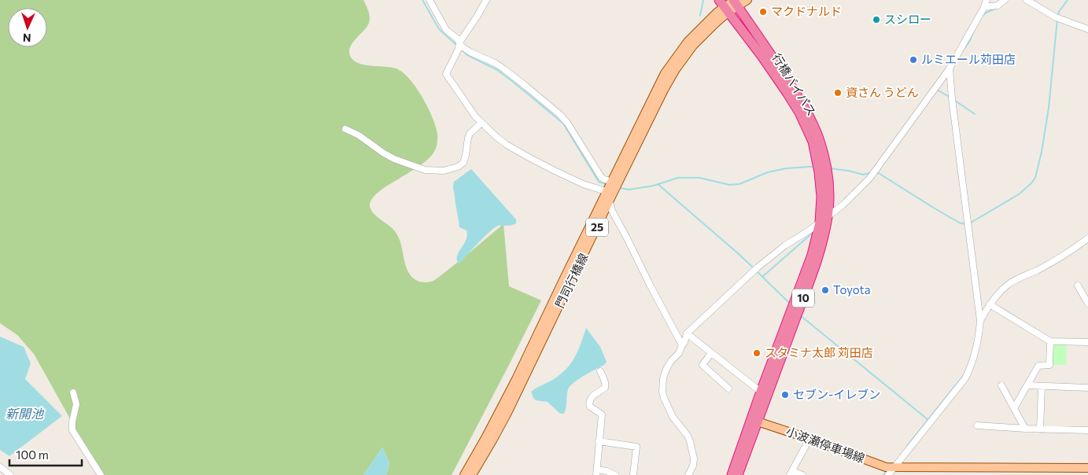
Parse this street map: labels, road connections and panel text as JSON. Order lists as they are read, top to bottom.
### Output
{
  "streets": {
    "highway": ["行橋バイパス", "10"],
    "main road": ["25", "門司行橋線", "小波瀬停車場線"]
  },
  "crossings": [
    ["行橋バイパス", "門司行橋線"],
    ["行橋バイパス", "10"],
    ["行橋バイパス", "小波瀬停車場線"],
    ["10", "小波瀬停車場線"]
  ],
  "water": ["新開池"],
  "places": [
    "マクドナルド",
    "スシロー",
    "ルミエール苅田店",
    "資さん うどん",
    "Toyota",
    "スタミナ太郎 苅田店",
    "セブン-イレブン"
  ],
  "scale_bar": "100 m",
  "north": "bottom"
}
